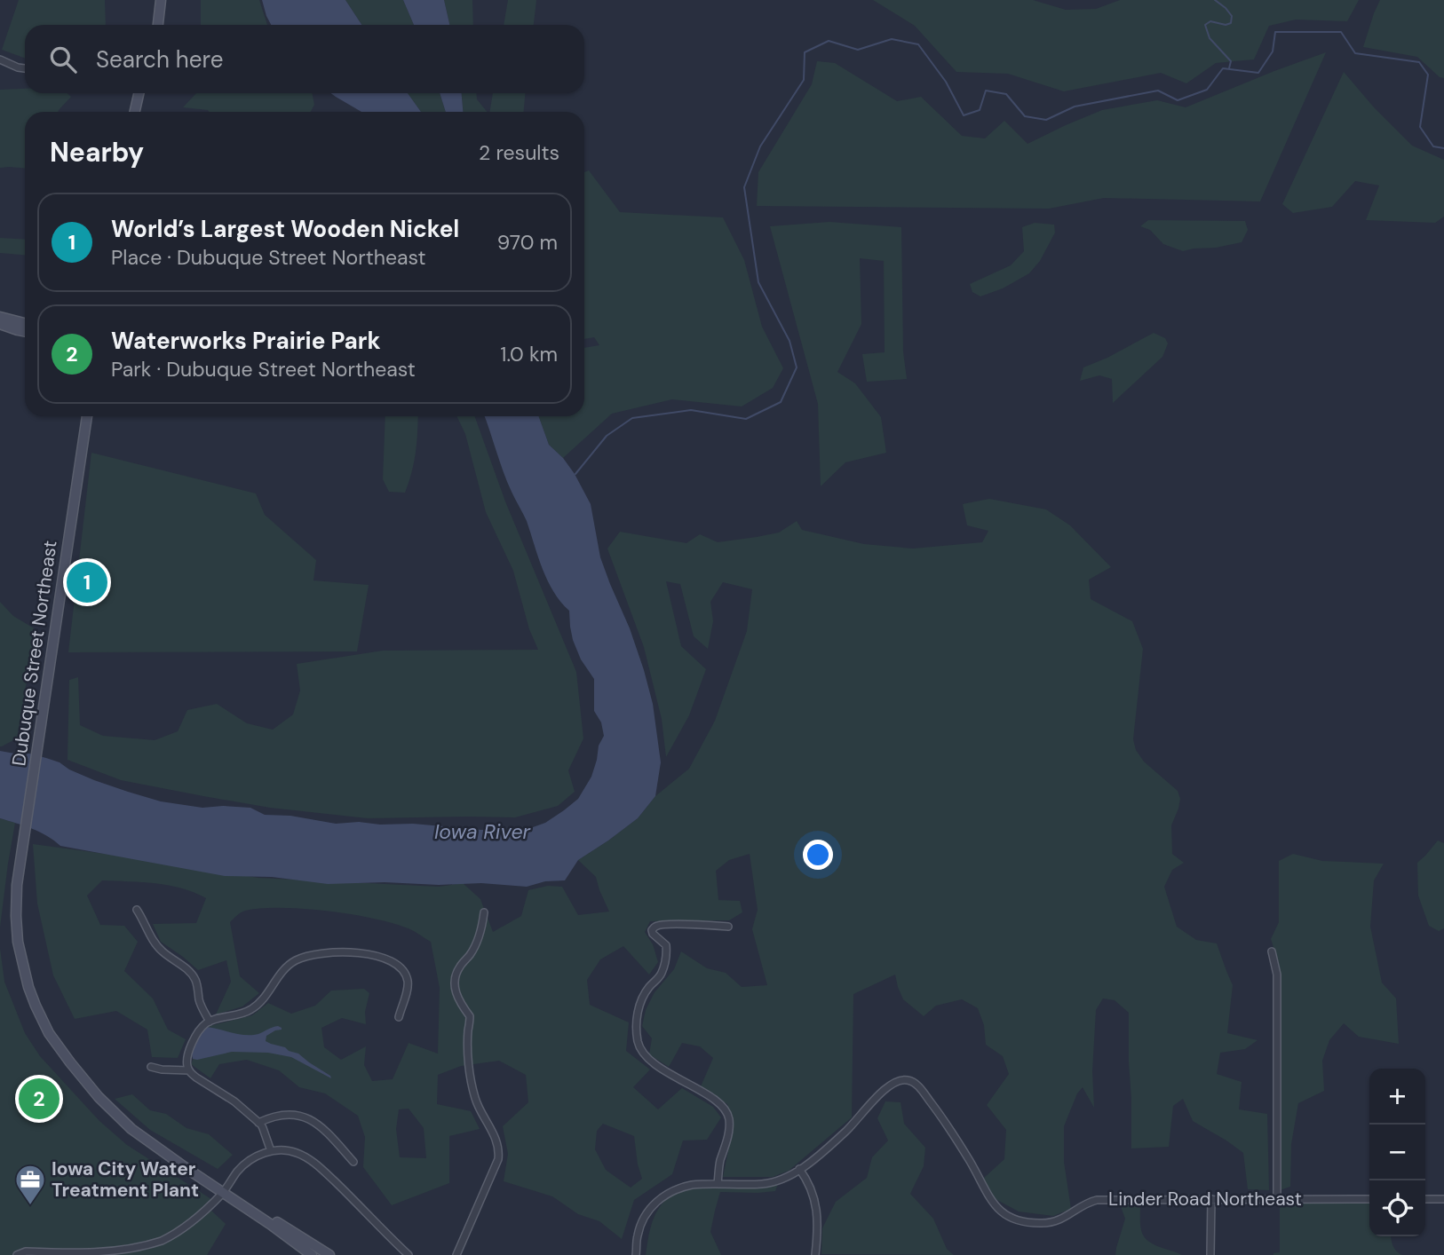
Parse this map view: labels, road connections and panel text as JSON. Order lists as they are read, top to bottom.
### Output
{
  "streets": {
    "main road": ["Dubuque Street Northeast"],
    "street": ["Linder Road Northeast"]
  },
  "water": ["Iowa River"],
  "places": {
    "office": ["Iowa City Water Treatment Plant"]
  },
  "page": {
    "search": "Search here",
    "heading": ["Nearby", "2 results"],
    "list": [
      {
        "mark": "1",
        "name": "World’s Largest Wooden Nickel",
        "note": "Place · Dubuque Street Northeast",
        "value": "970 m"
      },
      {
        "mark": "2",
        "name": "Waterworks Prairie Park",
        "note": "Park · Dubuque Street Northeast",
        "value": "1.0 km"
      }
    ],
    "pins": ["1", "2"],
    "map_buttons": ["+", "−"]
  }
}
